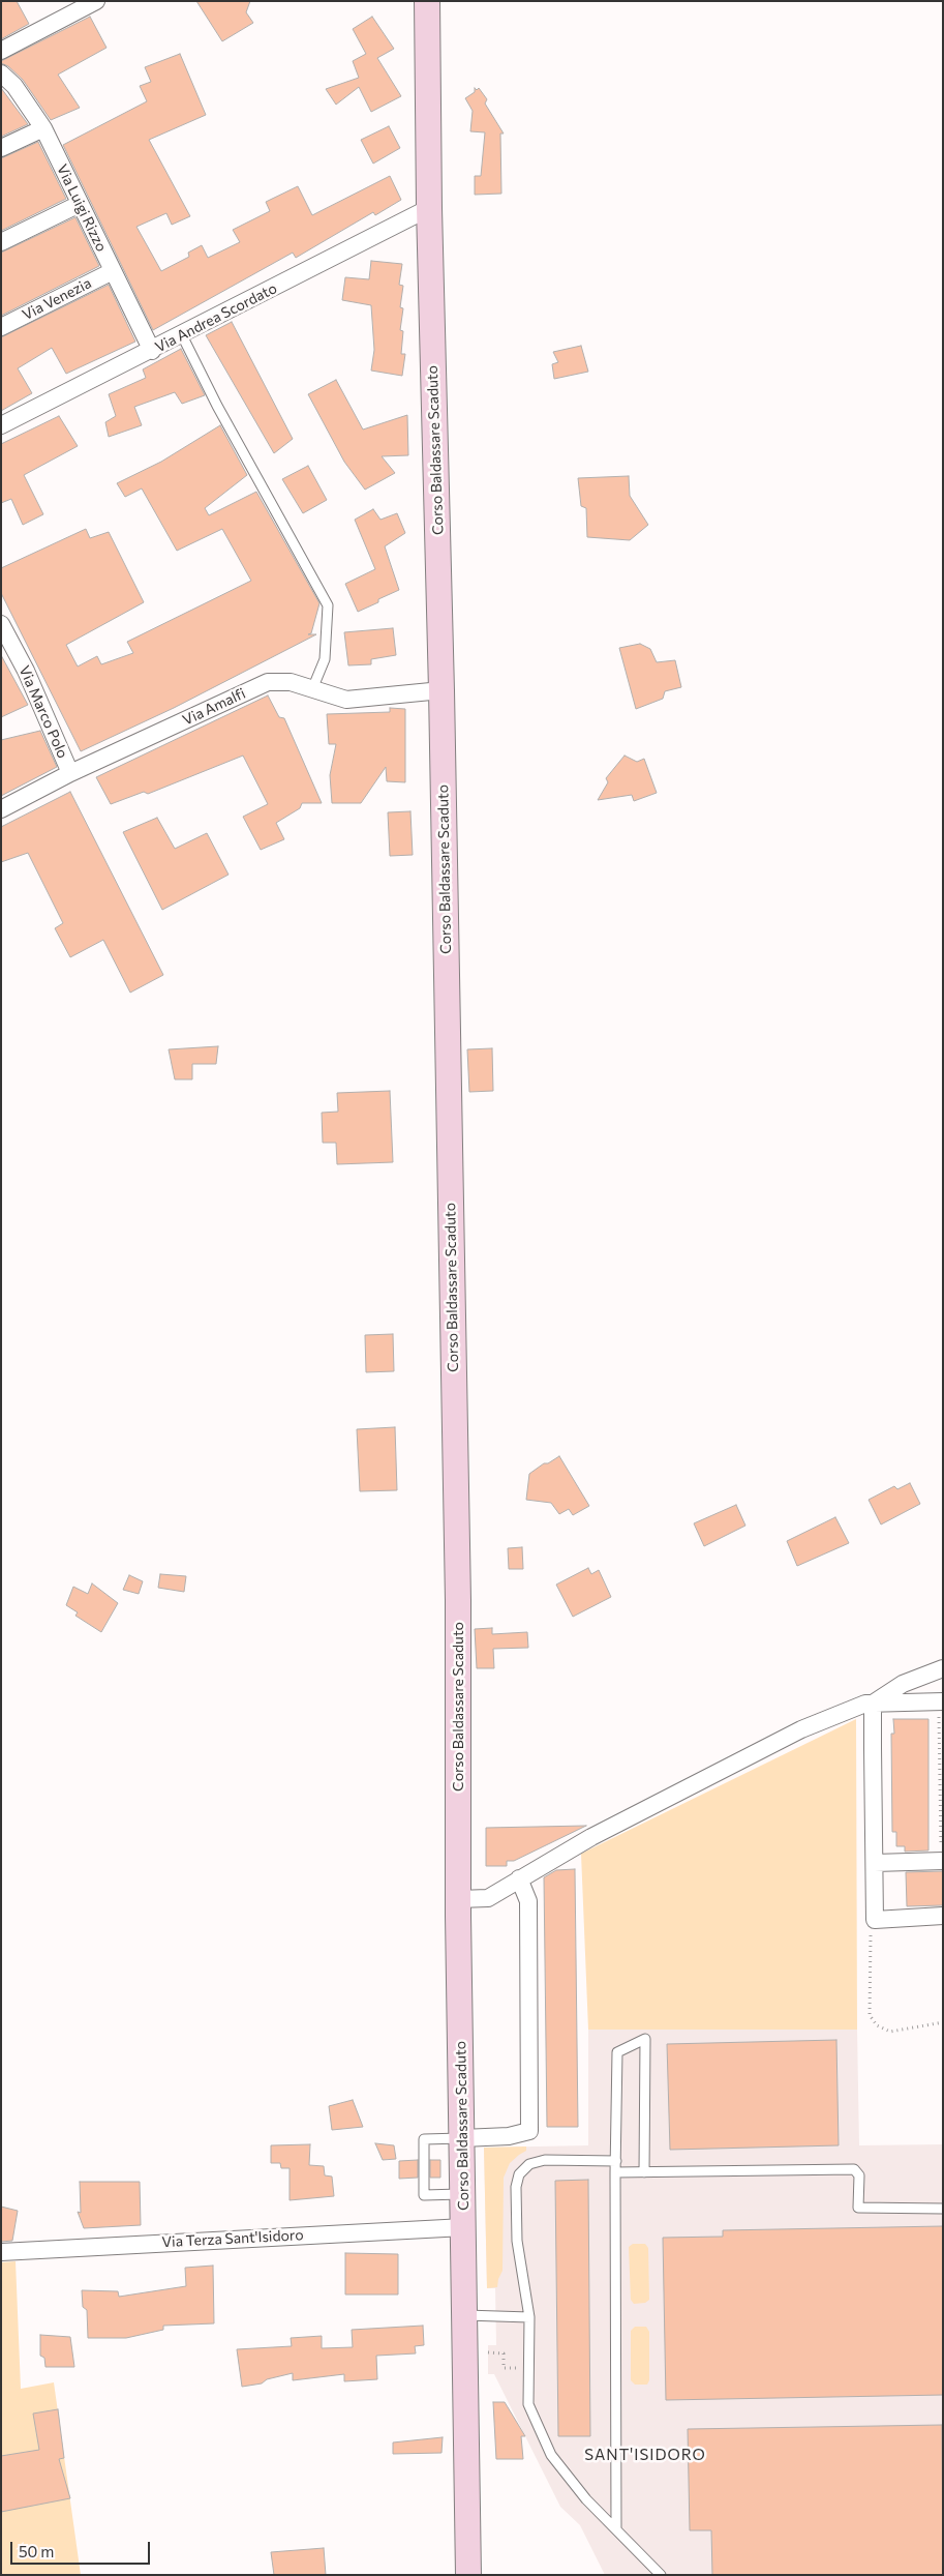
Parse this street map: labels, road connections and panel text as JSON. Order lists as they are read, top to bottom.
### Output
{
  "streets": {
    "street": [
      "Via Luigi Rizzo",
      "Via Venezia",
      "Via Andrea Scordato",
      "Corso Baldassare Scaduto",
      "Via Amalfi",
      "Via Marco Polo",
      "Via Terza Sant'Isidoro"
    ]
  },
  "crossings": [
    ["Via Luigi Rizzo", "Via Venezia"],
    ["Via Luigi Rizzo", "Via Andrea Scordato"],
    ["Via Andrea Scordato", "Corso Baldassare Scaduto"],
    ["Corso Baldassare Scaduto", "Via Amalfi"],
    ["Corso Baldassare Scaduto", "Via Terza Sant'Isidoro"],
    ["Via Amalfi", "Via Marco Polo"]
  ],
  "districts": ["SANT'ISIDORO"],
  "scale_bar": "50 m"
}
